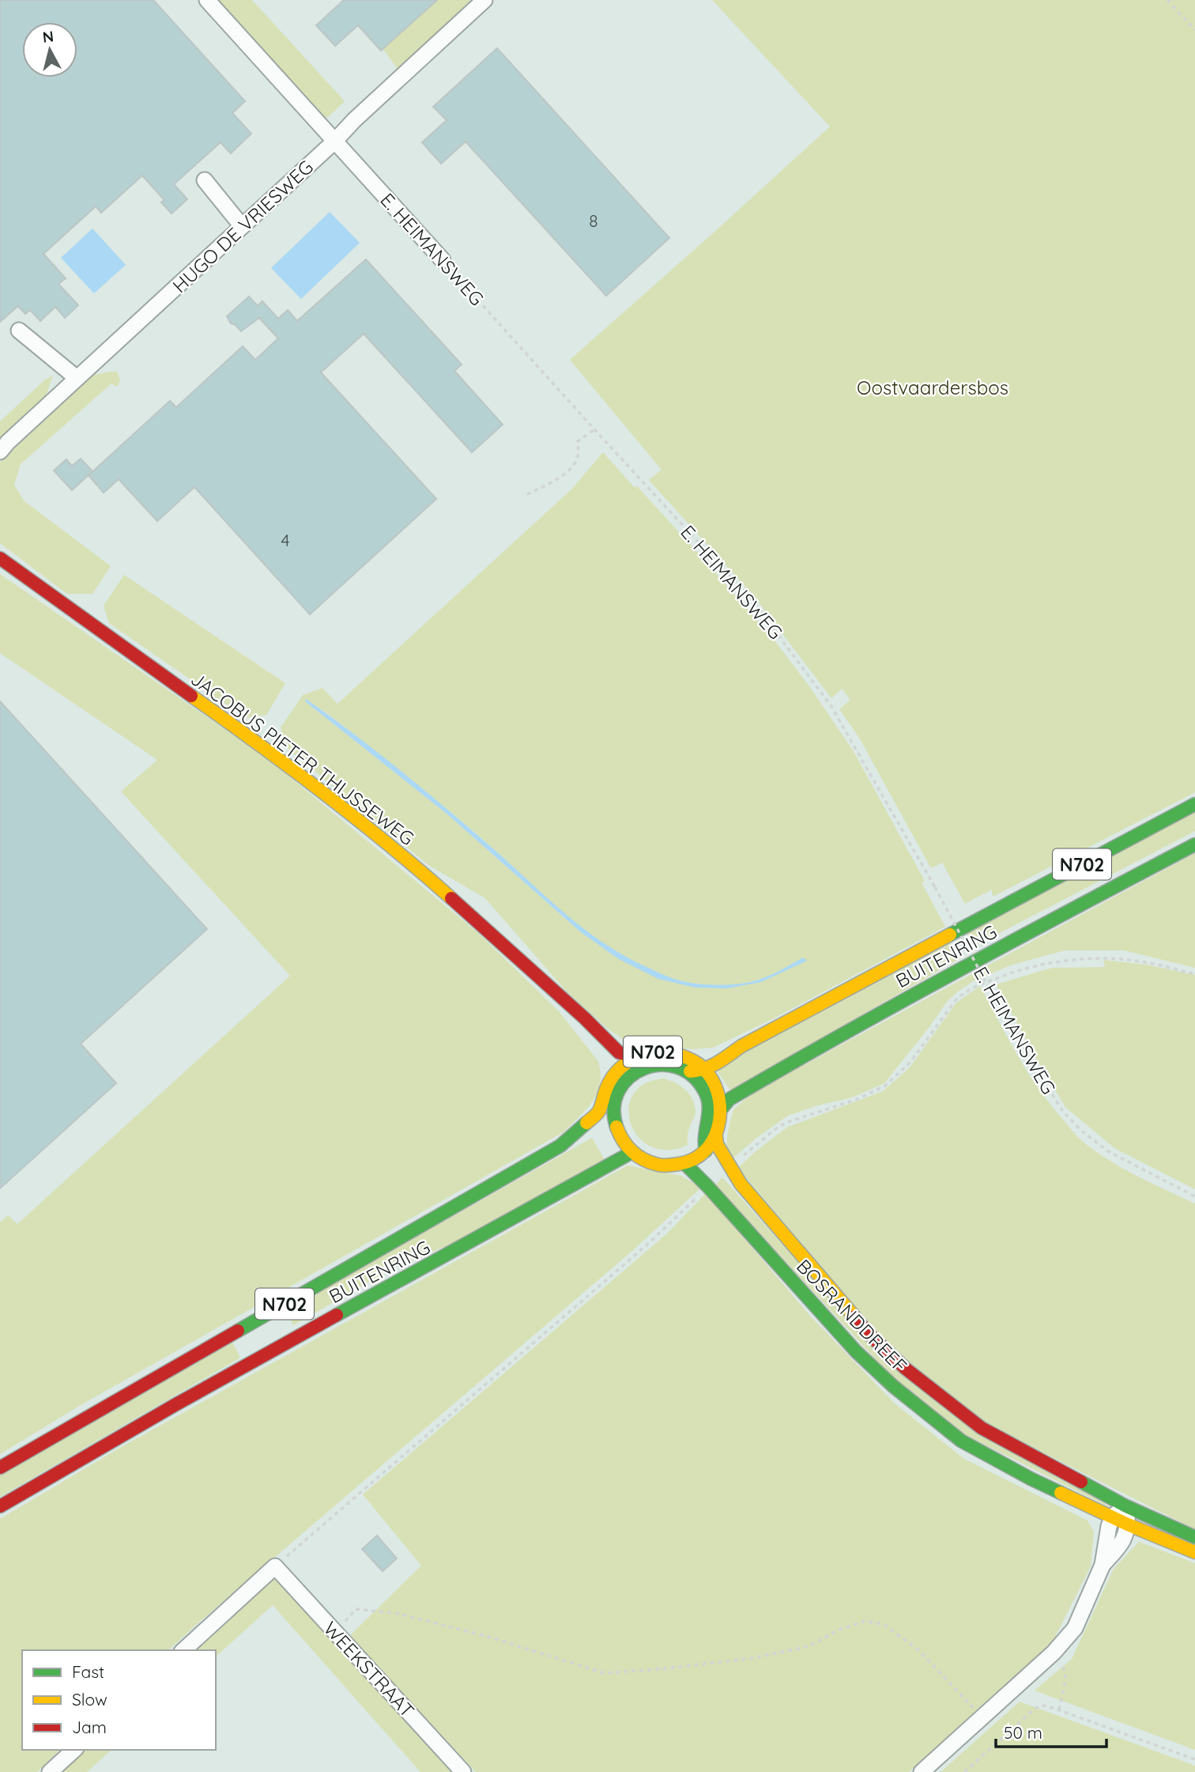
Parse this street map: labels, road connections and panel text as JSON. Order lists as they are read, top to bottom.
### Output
{
  "streets": {
    "main road": [
      "JACOBUS PIETER THIJSSEWEG",
      "N702",
      "BUITENRING",
      "BOSRANDDREEF"
    ],
    "street": ["HUGO DE VRIESWEG", "E. HEIMANSWEG", "WEEKSTRAAT"]
  },
  "crossings": [
    ["HUGO DE VRIESWEG", "E. HEIMANSWEG"],
    ["JACOBUS PIETER THIJSSEWEG", "N702"],
    ["JACOBUS PIETER THIJSSEWEG", "BUITENRING"],
    ["JACOBUS PIETER THIJSSEWEG", "BOSRANDDREEF"],
    ["N702", "BUITENRING"],
    ["N702", "BOSRANDDREEF"],
    ["BUITENRING", "BOSRANDDREEF"]
  ],
  "parks": ["Oostvaardersbos"],
  "house_numbers": ["8", "4"],
  "legend": ["Fast", "Slow", "Jam"],
  "scale_bar": "50 m",
  "north": "top"
}
